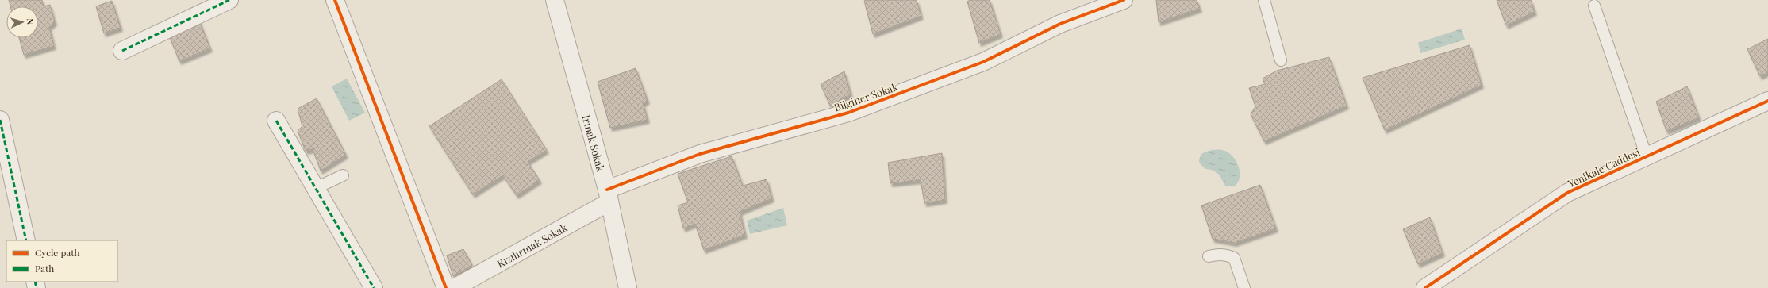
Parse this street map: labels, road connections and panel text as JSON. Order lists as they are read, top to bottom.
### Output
{
  "streets": {
    "street": [
      "Bilginer Sokak",
      "Irmak Sokak",
      "Yenikale Caddesi",
      "Kızılırmak Sokak"
    ]
  },
  "crossings": [
    ["Bilginer Sokak", "Irmak Sokak"],
    ["Bilginer Sokak", "Kızılırmak Sokak"],
    ["Irmak Sokak", "Kızılırmak Sokak"]
  ],
  "legend": ["Cycle path", "Path"],
  "north": "right"
}
